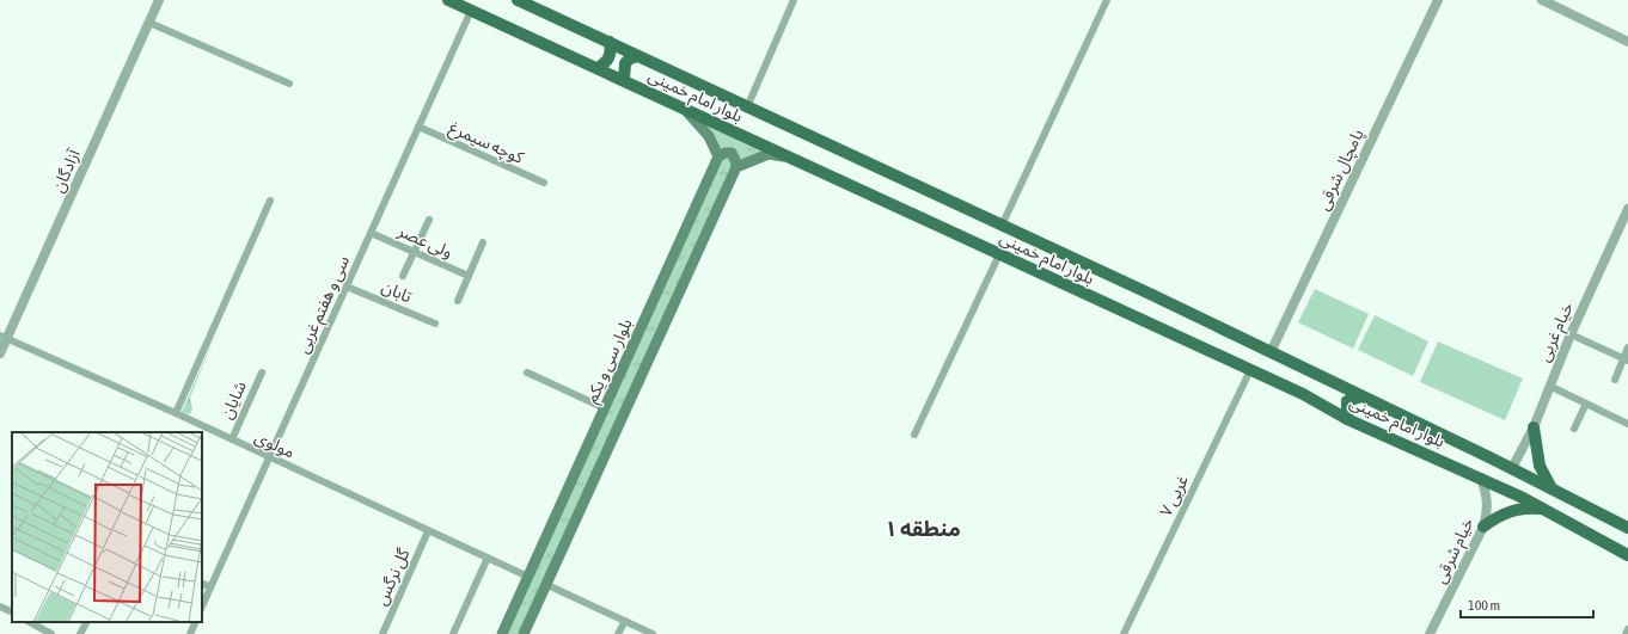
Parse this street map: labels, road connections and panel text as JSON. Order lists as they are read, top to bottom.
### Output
{
  "streets": {
    "main road": ["بلوار امام خمینی", "بلوار سی و یکم"],
    "street": [
      "کوچه سیمرغ",
      "پامچال شرقی",
      "آزادگان",
      "ولی عصر",
      "تابان",
      "سی و هفتم غربی",
      "خیام غربی",
      "شایان",
      "مولوی",
      "۷ غربی",
      "خیام شرقی",
      "گل نرگس"
    ]
  },
  "crossings": [
    ["بلوار امام خمینی", "پامچال شرقی"],
    ["بلوار امام خمینی", "سی و هفتم غربی"],
    ["بلوار امام خمینی", "خیام غربی"],
    ["بلوار امام خمینی", "۷ غربی"],
    ["بلوار امام خمینی", "خیام شرقی"],
    ["کوچه سیمرغ", "سی و هفتم غربی"],
    ["آزادگان", "مولوی"],
    ["ولی عصر", "سی و هفتم غربی"],
    ["تابان", "سی و هفتم غربی"],
    ["سی و هفتم غربی", "مولوی"],
    ["بلوار سی و یکم", "مولوی"],
    ["شایان", "مولوی"],
    ["مولوی", "گل نرگس"]
  ],
  "districts": ["منطقه ۱"],
  "scale_bar": "100 m"
}
